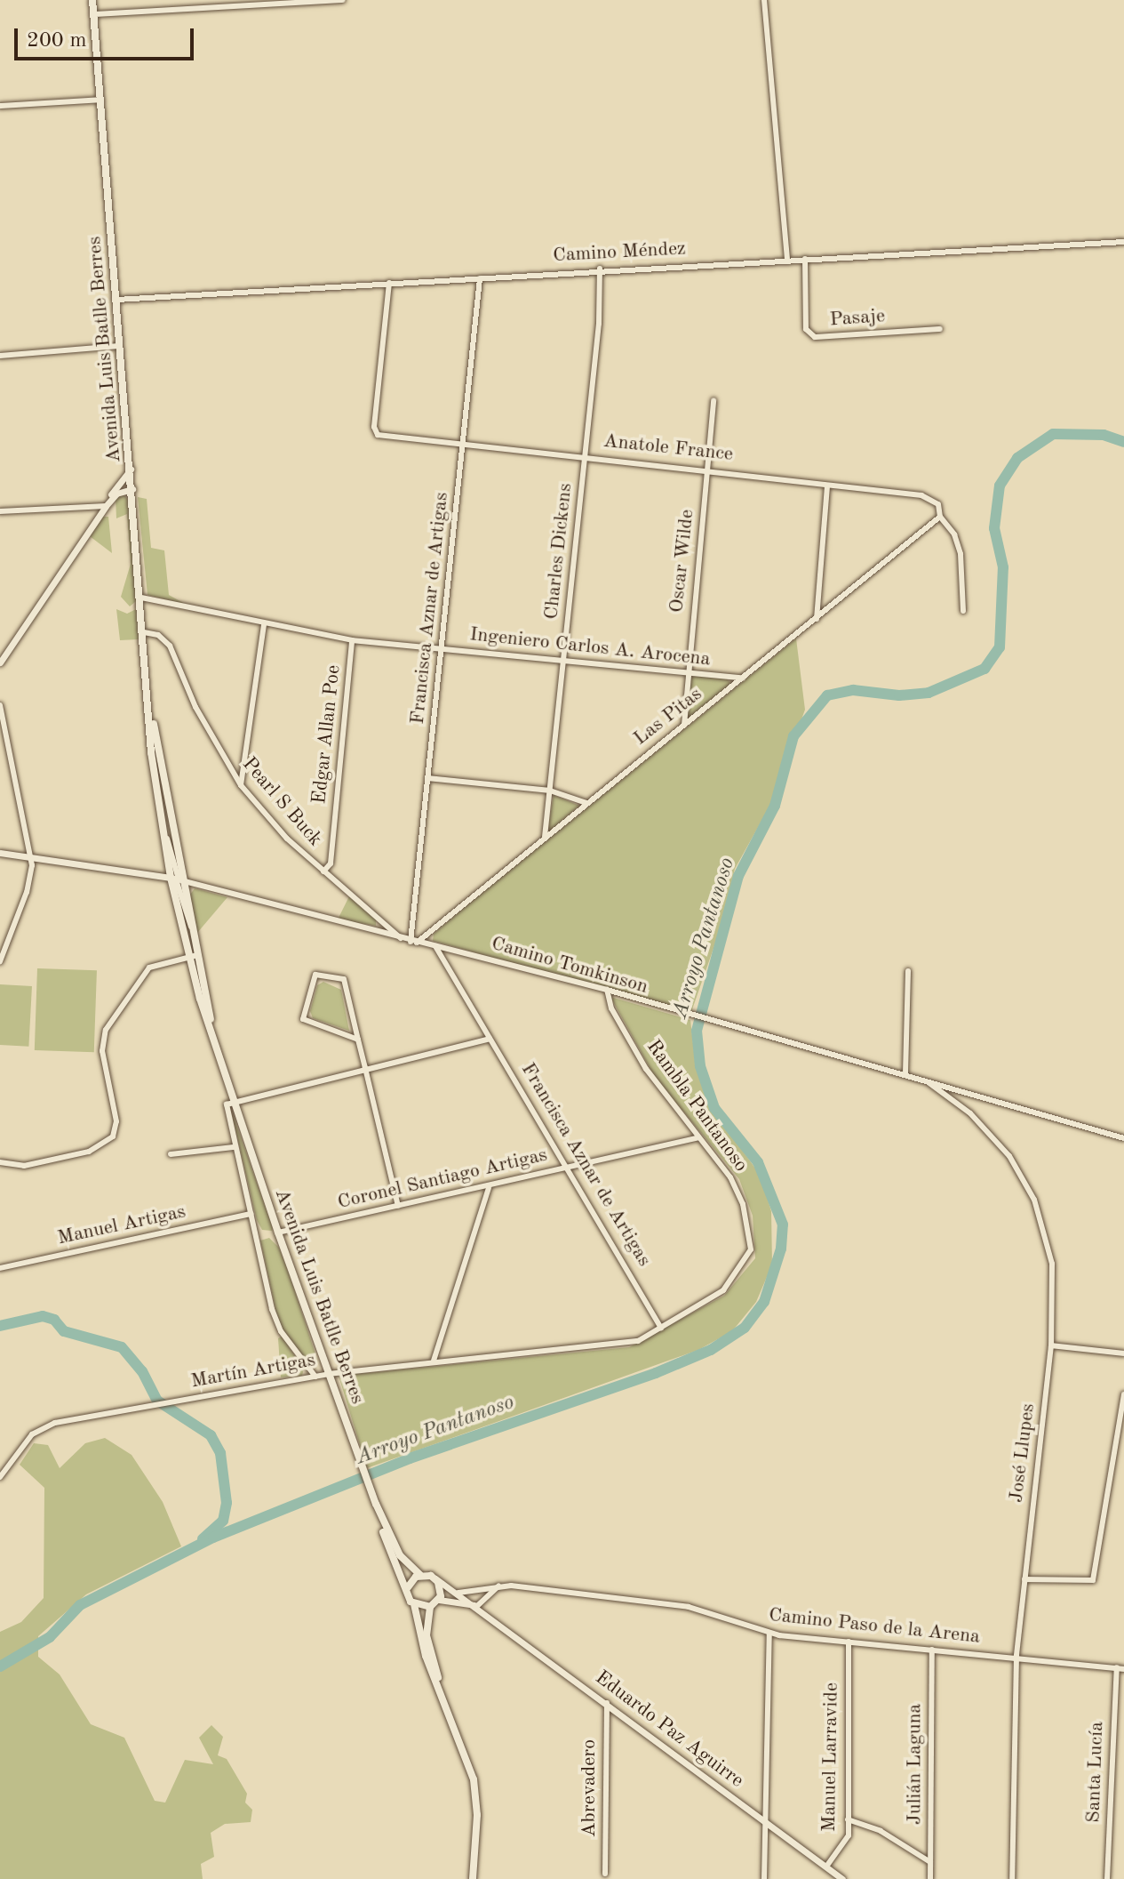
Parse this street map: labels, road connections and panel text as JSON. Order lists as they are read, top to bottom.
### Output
{
  "streets": {
    "main road": ["Avenida Luis Batlle Berres"],
    "street": [
      "Camino Méndez",
      "Pasaje",
      "Anatole France",
      "Charles Dickens",
      "Oscar Wilde",
      "Francisca Aznar de Artigas",
      "Ingeniero Carlos A. Arocena",
      "Las Pitas",
      "Edgar Allan Poe",
      "Pearl S Buck",
      "Camino Tomkinson",
      "Rambla Pantanoso",
      "Coronel Santiago Artigas",
      "Manuel Artigas",
      "Martín Artigas",
      "José Llupes",
      "Camino Paso de la Arena",
      "Eduardo Paz Aguirre",
      "Manuel Larravide",
      "Julián Laguna",
      "Santa Lucía",
      "Abrevadero"
    ]
  },
  "crossings": [
    ["Camino Méndez", "Pasaje"],
    ["Camino Méndez", "Avenida Luis Batlle Berres"],
    ["Camino Méndez", "Anatole France"],
    ["Camino Méndez", "Charles Dickens"],
    ["Camino Méndez", "Francisca Aznar de Artigas"],
    ["Avenida Luis Batlle Berres", "Ingeniero Carlos A. Arocena"],
    ["Avenida Luis Batlle Berres", "Pearl S Buck"],
    ["Avenida Luis Batlle Berres", "Camino Tomkinson"],
    ["Avenida Luis Batlle Berres", "Coronel Santiago Artigas"],
    ["Avenida Luis Batlle Berres", "Manuel Artigas"],
    ["Avenida Luis Batlle Berres", "Martín Artigas"],
    ["Anatole France", "Charles Dickens"],
    ["Anatole France", "Oscar Wilde"],
    ["Anatole France", "Francisca Aznar de Artigas"],
    ["Anatole France", "Las Pitas"],
    ["Charles Dickens", "Ingeniero Carlos A. Arocena"],
    ["Charles Dickens", "Las Pitas"],
    ["Oscar Wilde", "Ingeniero Carlos A. Arocena"],
    ["Oscar Wilde", "Las Pitas"],
    ["Francisca Aznar de Artigas", "Ingeniero Carlos A. Arocena"],
    ["Francisca Aznar de Artigas", "Las Pitas"],
    ["Francisca Aznar de Artigas", "Camino Tomkinson"],
    ["Francisca Aznar de Artigas", "Rambla Pantanoso"],
    ["Francisca Aznar de Artigas", "Coronel Santiago Artigas"],
    ["Francisca Aznar de Artigas", "Martín Artigas"],
    ["Ingeniero Carlos A. Arocena", "Las Pitas"],
    ["Ingeniero Carlos A. Arocena", "Edgar Allan Poe"],
    ["Las Pitas", "Camino Tomkinson"],
    ["Edgar Allan Poe", "Pearl S Buck"],
    ["Pearl S Buck", "Camino Tomkinson"],
    ["Camino Tomkinson", "Rambla Pantanoso"],
    ["Camino Tomkinson", "José Llupes"],
    ["Rambla Pantanoso", "Coronel Santiago Artigas"],
    ["Rambla Pantanoso", "Martín Artigas"],
    ["José Llupes", "Camino Paso de la Arena"],
    ["Camino Paso de la Arena", "Manuel Larravide"],
    ["Camino Paso de la Arena", "Julián Laguna"],
    ["Camino Paso de la Arena", "Santa Lucía"],
    ["Eduardo Paz Aguirre", "Manuel Larravide"],
    ["Eduardo Paz Aguirre", "Abrevadero"]
  ],
  "water": ["Arroyo Pantanoso"],
  "scale_bar": "200 m"
}
